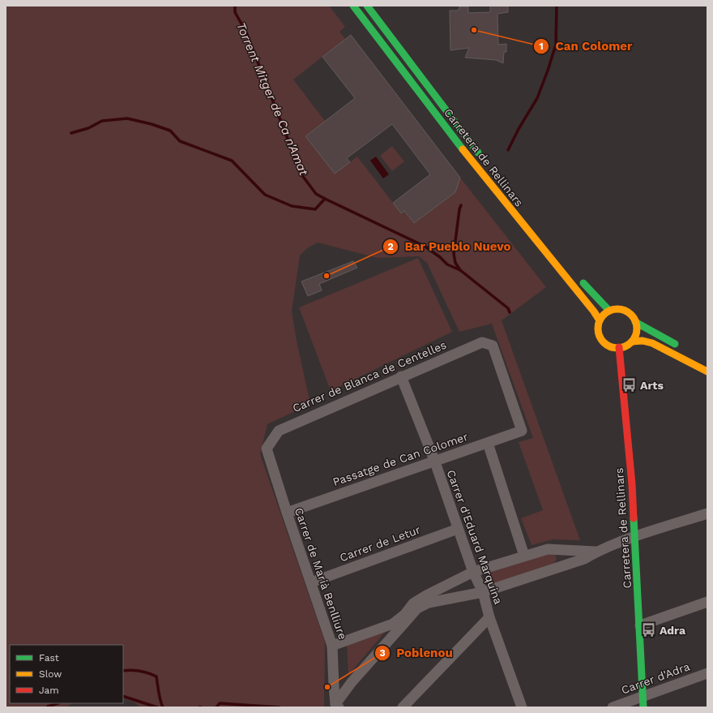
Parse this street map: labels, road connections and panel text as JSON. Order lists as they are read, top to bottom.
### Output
{
  "streets": {
    "street": [
      "Carretera de Rellinars",
      "Carrer de Blanca de Centelles",
      "Passatge de Can Colomer",
      "Carrer d'Eduard Marquina",
      "Carrer de Letur",
      "Carrer de Marià Benlliure",
      "Carrer d'Adra"
    ]
  },
  "crossings": [
    ["Carretera de Rellinars", "Carrer d'Adra"],
    ["Carrer de Blanca de Centelles", "Passatge de Can Colomer"],
    ["Carrer de Blanca de Centelles", "Carrer d'Eduard Marquina"],
    ["Carrer de Blanca de Centelles", "Carrer de Marià Benlliure"],
    ["Passatge de Can Colomer", "Carrer d'Eduard Marquina"],
    ["Passatge de Can Colomer", "Carrer de Marià Benlliure"],
    ["Carrer d'Eduard Marquina", "Carrer de Letur"],
    ["Carrer de Letur", "Carrer de Marià Benlliure"]
  ],
  "water": ["Torrent Mitger de Ca n'Amat"],
  "places": {
    "other": ["Can Colomer", "Bar Pueblo Nuevo", "Poblenou"],
    "bus stop": ["Arts", "Adra"]
  },
  "legend": ["Fast", "Slow", "Jam"]
}
